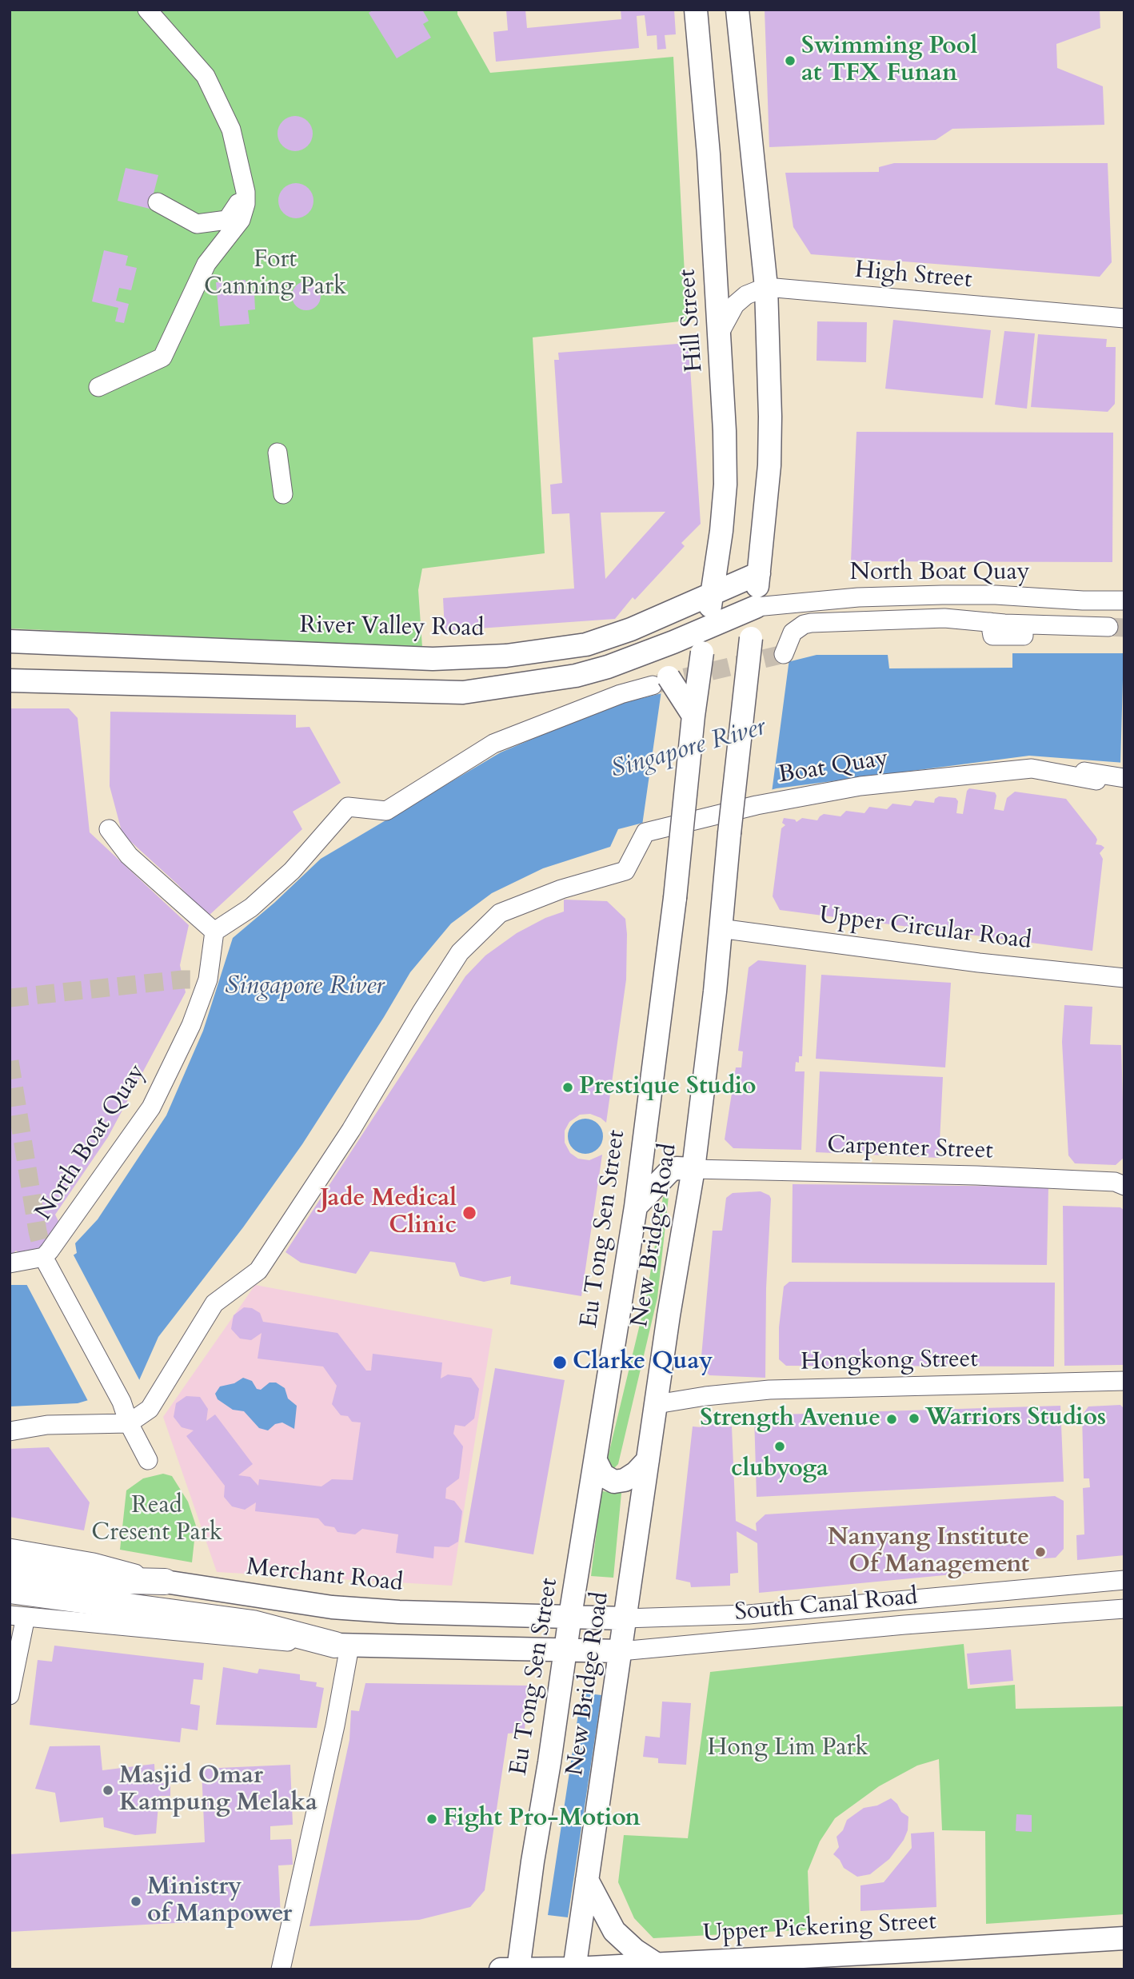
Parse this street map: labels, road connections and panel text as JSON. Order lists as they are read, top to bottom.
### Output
{
  "streets": {
    "main road": [
      "Hill Street",
      "River Valley Road",
      "Eu Tong Sen Street",
      "New Bridge Road",
      "Merchant Road",
      "South Canal Road",
      "Upper Pickering Street"
    ],
    "street": [
      "High Street",
      "North Boat Quay",
      "Boat Quay",
      "Upper Circular Road",
      "Carpenter Street",
      "Hongkong Street"
    ]
  },
  "crossings": [
    ["Hill Street", "River Valley Road"],
    ["Hill Street", "Eu Tong Sen Street"],
    ["North Boat Quay", "New Bridge Road"],
    ["Upper Circular Road", "New Bridge Road"],
    ["Carpenter Street", "New Bridge Road"],
    ["Eu Tong Sen Street", "Merchant Road"],
    ["Eu Tong Sen Street", "South Canal Road"],
    ["Eu Tong Sen Street", "Upper Pickering Street"],
    ["New Bridge Road", "Hongkong Street"],
    ["New Bridge Road", "Merchant Road"],
    ["New Bridge Road", "South Canal Road"],
    ["New Bridge Road", "Upper Pickering Street"]
  ],
  "water": ["Singapore River"],
  "parks": ["Fort Canning Park", "Read Cresent Park", "Hong Lim Park"],
  "places": [
    "Swimming Pool at TFX Funan",
    "Prestique Studio",
    "Jade Medical Clinic",
    "Clarke Quay",
    "Warriors Studios",
    "Strength Avenue",
    "clubyoga",
    "Nanyang Institute Of Management",
    "Masjid Omar Kampung Melaka",
    "Fight Pro-Motion",
    "Ministry of Manpower"
  ]
}
